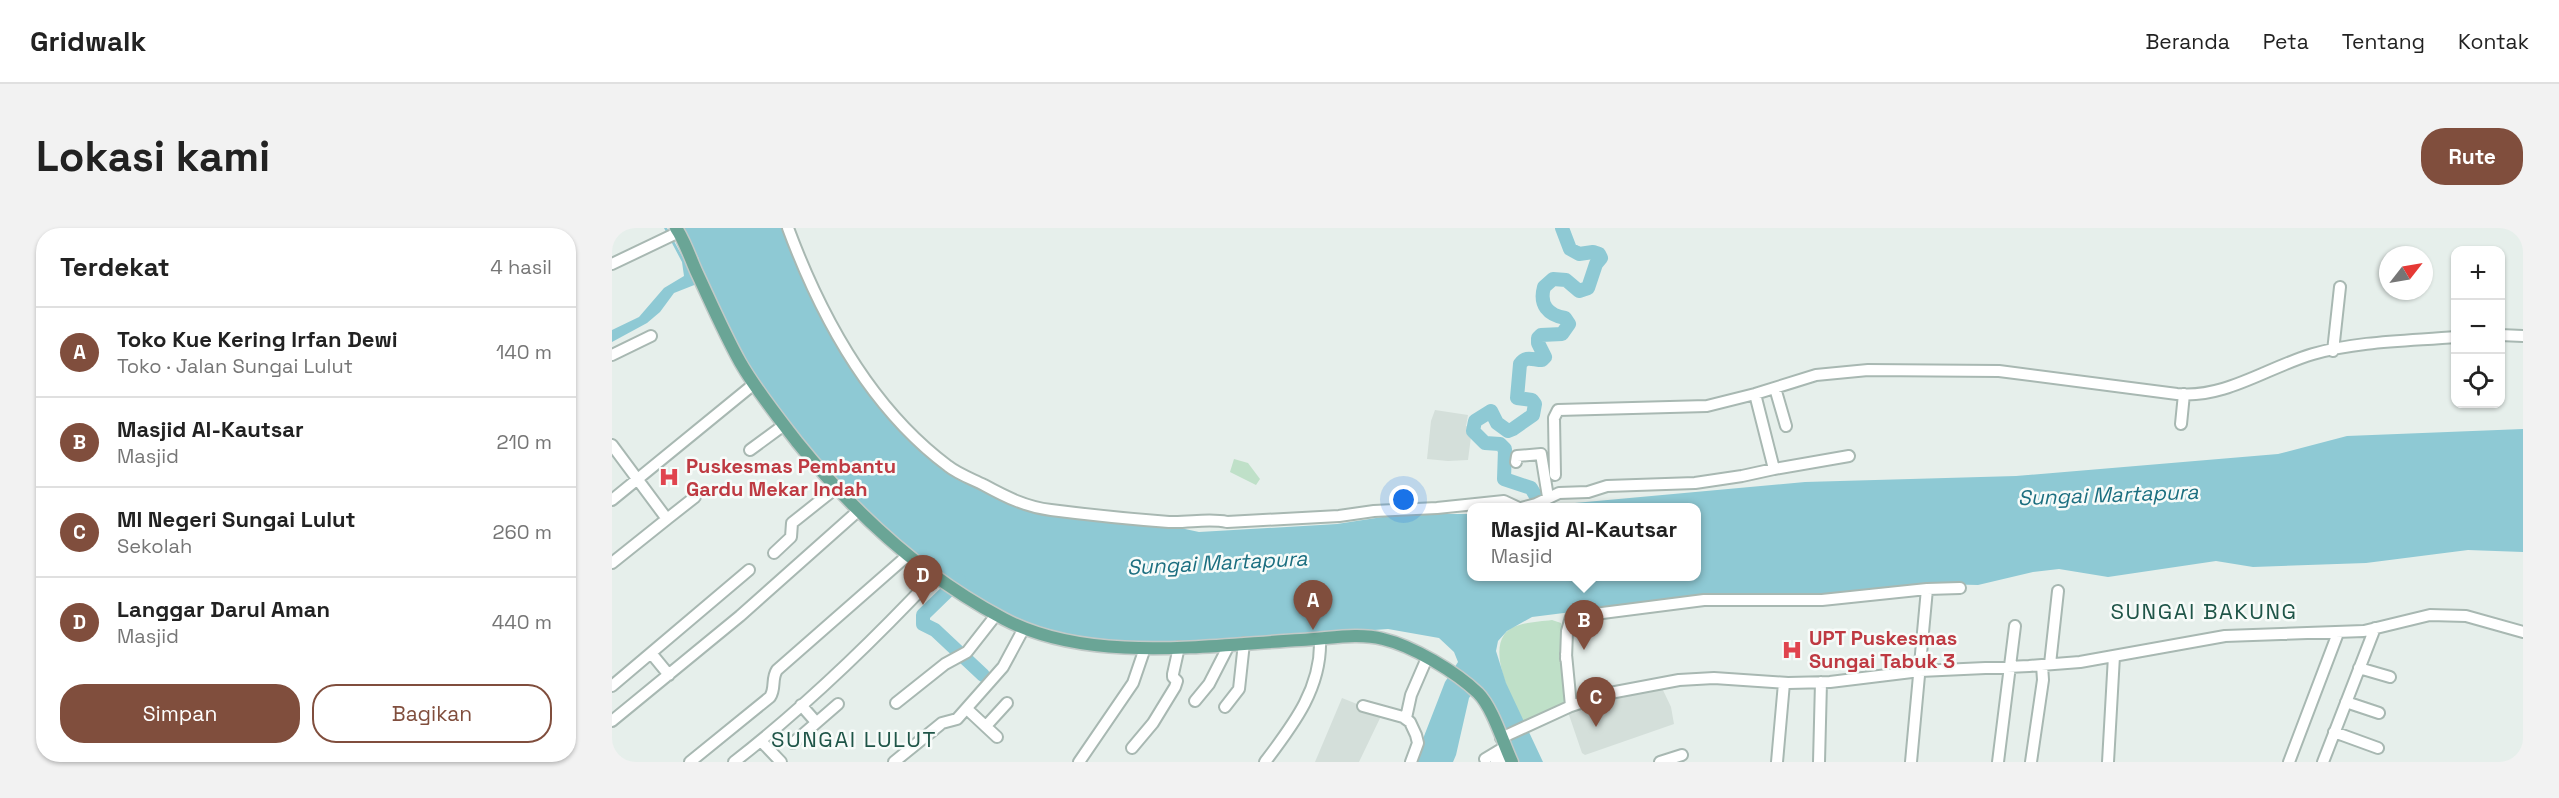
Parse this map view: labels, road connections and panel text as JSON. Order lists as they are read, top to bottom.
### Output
{
  "districts": ["SUNGAI BAKUNG", "SUNGAI LULUT"],
  "water": ["Sungai Martapura"],
  "places": {
    "hospital": ["Puskesmas Pembantu Gardu Mekar Indah", "UPT Puskesmas Sungai Tabuk 3"]
  },
  "north": "top right",
  "page": {
    "header": "Gridwalk",
    "nav": [
      "Beranda",
      "Peta",
      "Tentang",
      "Kontak"
    ],
    "buttons": [
      "Rute",
      ["Simpan", "Bagikan"]
    ],
    "title": "Lokasi kami",
    "heading": ["Terdekat", "4 hasil"],
    "map_buttons": ["+", "−"],
    "list": [
      {
        "mark": "A",
        "name": "Toko Kue Kering Irfan Dewi",
        "note": "Toko · Jalan Sungai Lulut",
        "value": "140 m"
      },
      {
        "mark": "B",
        "name": "Masjid Al-Kautsar",
        "note": "Masjid",
        "value": "210 m"
      },
      {
        "mark": "C",
        "name": "MI Negeri Sungai Lulut",
        "note": "Sekolah",
        "value": "260 m"
      },
      {
        "mark": "D",
        "name": "Langgar Darul Aman",
        "note": "Masjid",
        "value": "440 m"
      }
    ],
    "popup": ["Masjid Al-Kautsar", "Masjid"],
    "pins": [
      "D",
      "A",
      "B",
      "C"
    ]
  }
}
